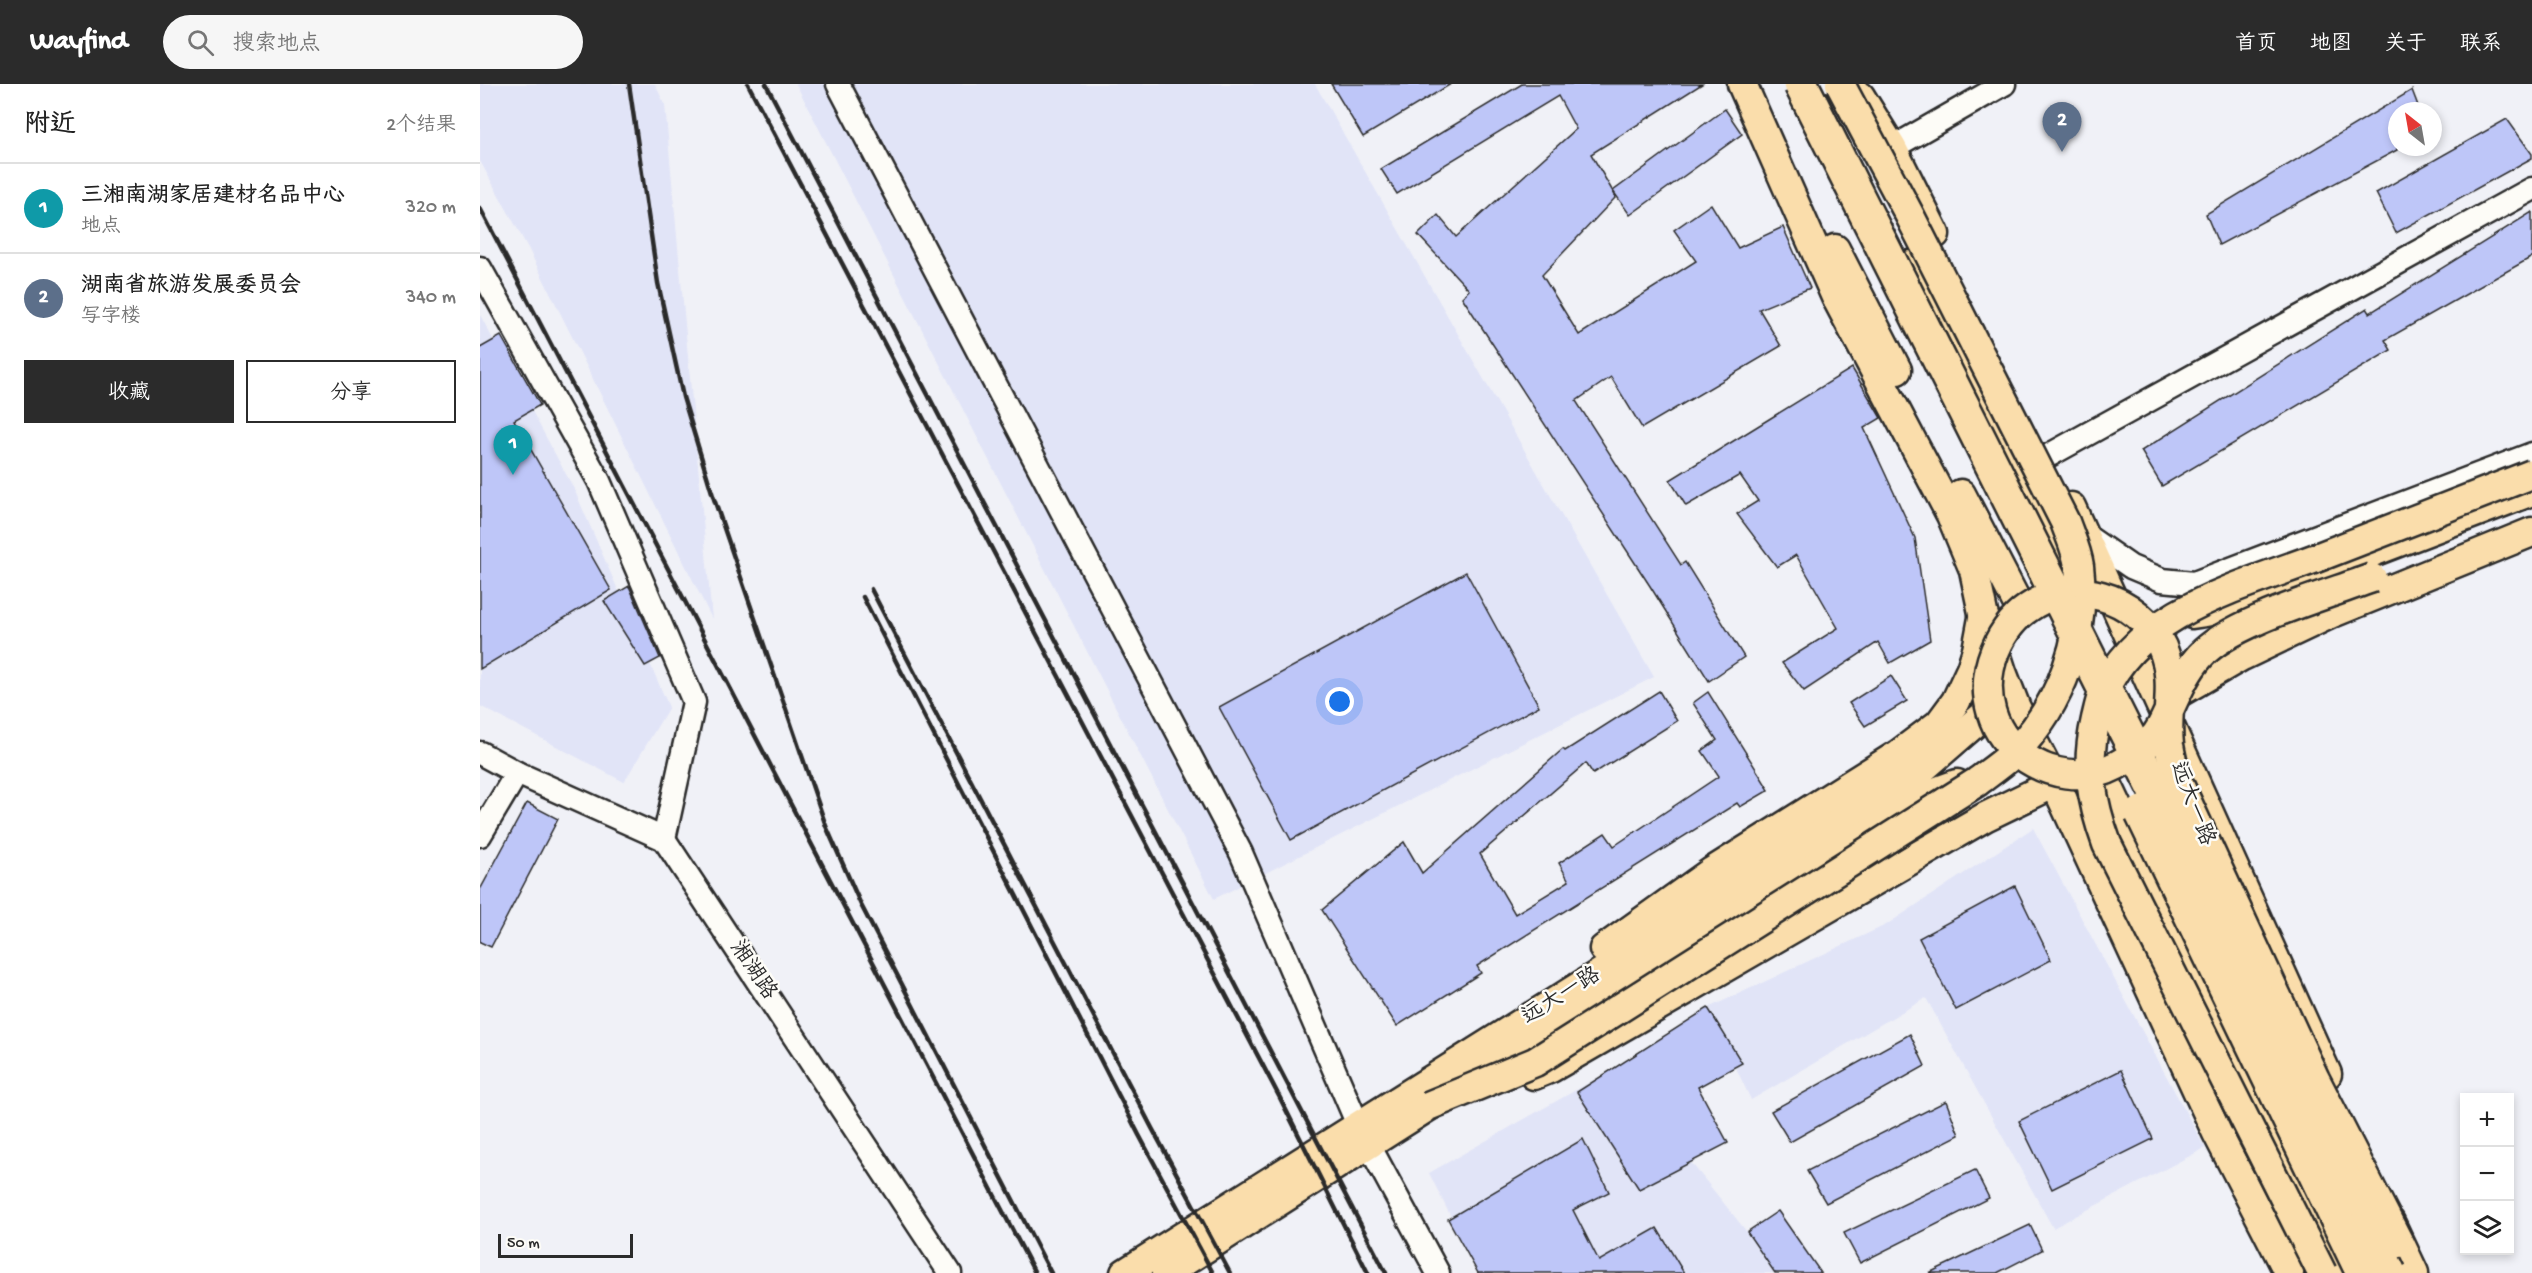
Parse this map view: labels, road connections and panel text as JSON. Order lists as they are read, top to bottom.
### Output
{
  "streets": {
    "main road": ["远大一路"],
    "street": ["湘湖路"]
  },
  "scale_bar": "50 m",
  "north": "top left",
  "page": {
    "header": "Wayfind",
    "search": "搜索地点",
    "nav": [
      "首页",
      "地图",
      "关于",
      "联系"
    ],
    "heading": ["附近", "2个结果"],
    "pins": ["2", "1"],
    "list": [
      {
        "mark": "1",
        "name": "三湘南湖家居建材名品中心",
        "note": "地点",
        "value": "320 m"
      },
      {
        "mark": "2",
        "name": "湖南省旅游发展委员会",
        "note": "写字楼",
        "value": "340 m"
      }
    ],
    "buttons": ["收藏", "分享"],
    "map_buttons": ["+", "−"],
    "scale": "50 m"
  }
}
